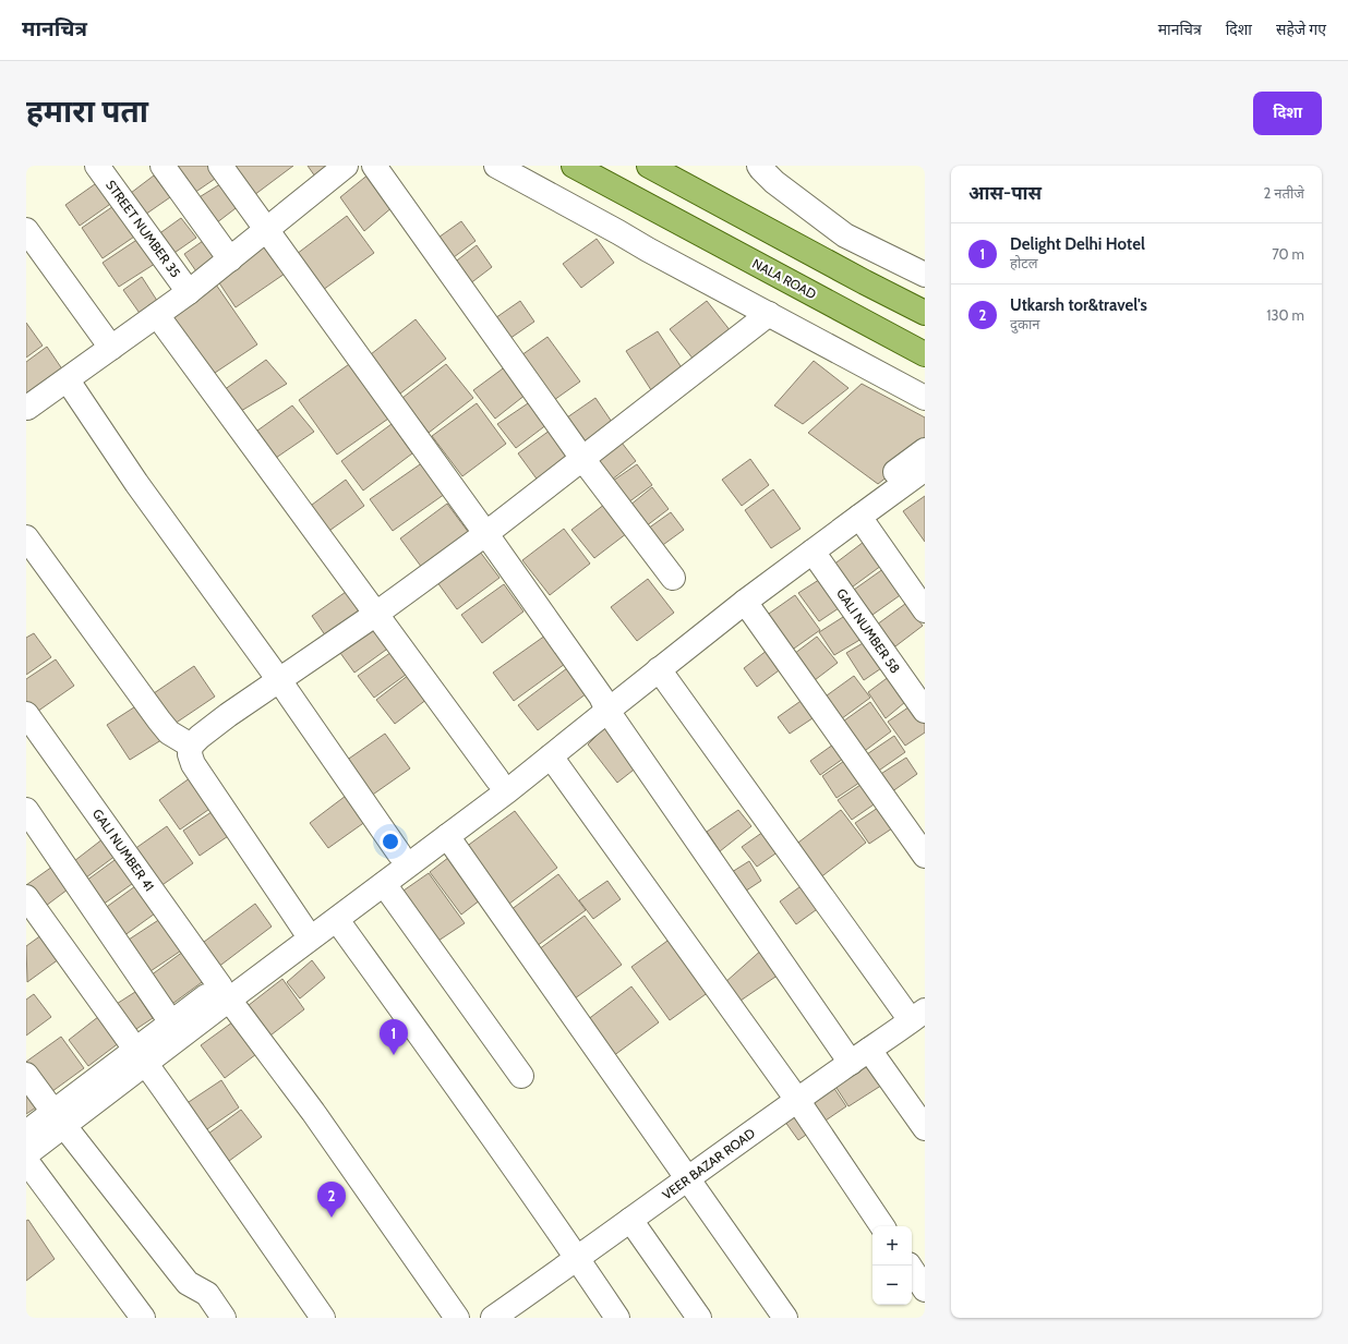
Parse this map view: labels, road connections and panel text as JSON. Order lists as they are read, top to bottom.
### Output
{
  "streets": {
    "main road": ["NALA ROAD"],
    "street": [
      "STREET NUMBER 35",
      "GALI NUMBER 58",
      "GALI NUMBER 41",
      "VEER BAZAR ROAD"
    ]
  },
  "page": {
    "header": "मानचित्र",
    "nav": ["मानचित्र", "दिशा", "सहेजे गए"],
    "buttons": "दिशा",
    "title": "हमारा पता",
    "heading": ["आस-पास", "2 नतीजे"],
    "list": [
      {
        "mark": "1",
        "name": "Delight Delhi Hotel",
        "note": "होटल",
        "value": "70 m"
      },
      {
        "mark": "2",
        "name": "Utkarsh tor&travel's",
        "note": "दुकान",
        "value": "130 m"
      }
    ],
    "pins": ["1", "2"],
    "map_buttons": ["+", "−"]
  }
}
